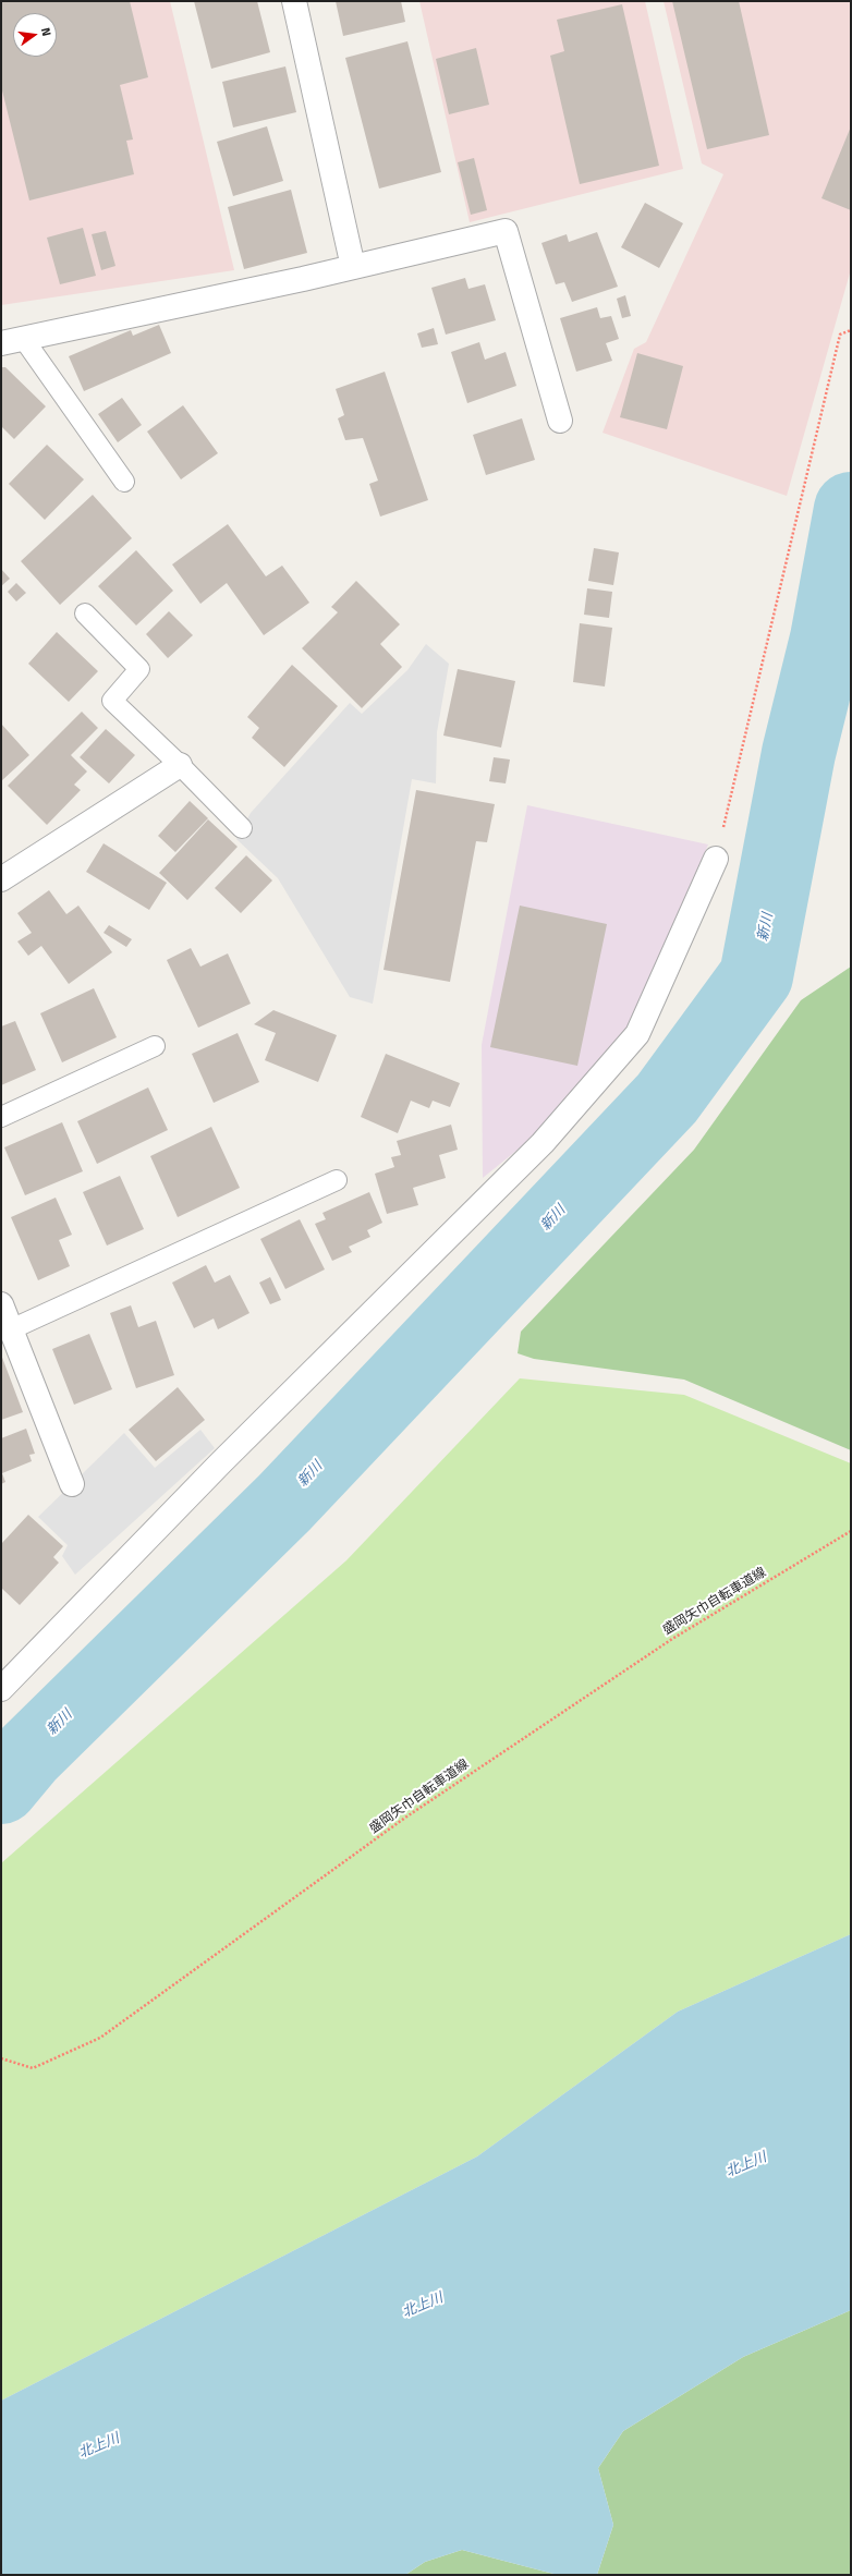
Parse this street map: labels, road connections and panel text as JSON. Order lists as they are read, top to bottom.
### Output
{
  "streets": {
    "path": ["盛岡矢巾自転車道線"]
  },
  "water": ["新川", "北上川"],
  "north": "right"
}
